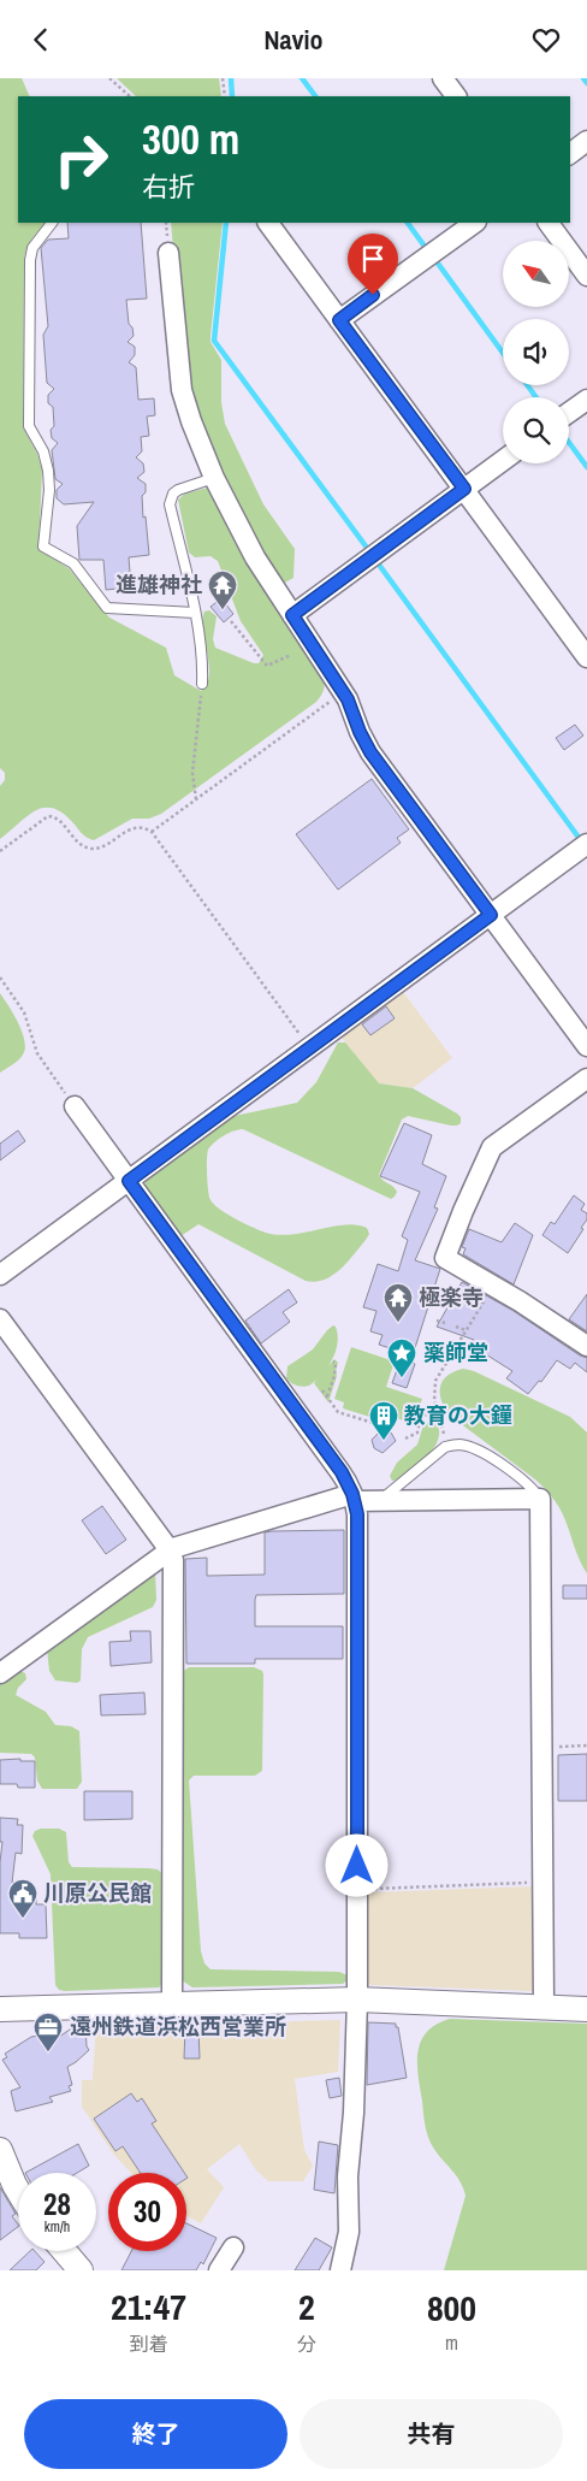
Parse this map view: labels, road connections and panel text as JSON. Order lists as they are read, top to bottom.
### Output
{
  "places": {
    "temple": ["進雄神社", "極楽寺"],
    "place": ["薬師堂"],
    "building": ["教育の大鐘"],
    "public building": ["川原公民館"],
    "office": ["遠州鉄道浜松西営業所"]
  },
  "north": "top left",
  "page": {
    "header": "Navio",
    "turn": ["300 m", "右折"],
    "speed": "28 km/h",
    "limit": "30",
    "eta": [
      "21:47",
      "到着",
      "2",
      "分",
      "800",
      "m"
    ],
    "buttons": ["終了", "共有"]
  }
}
